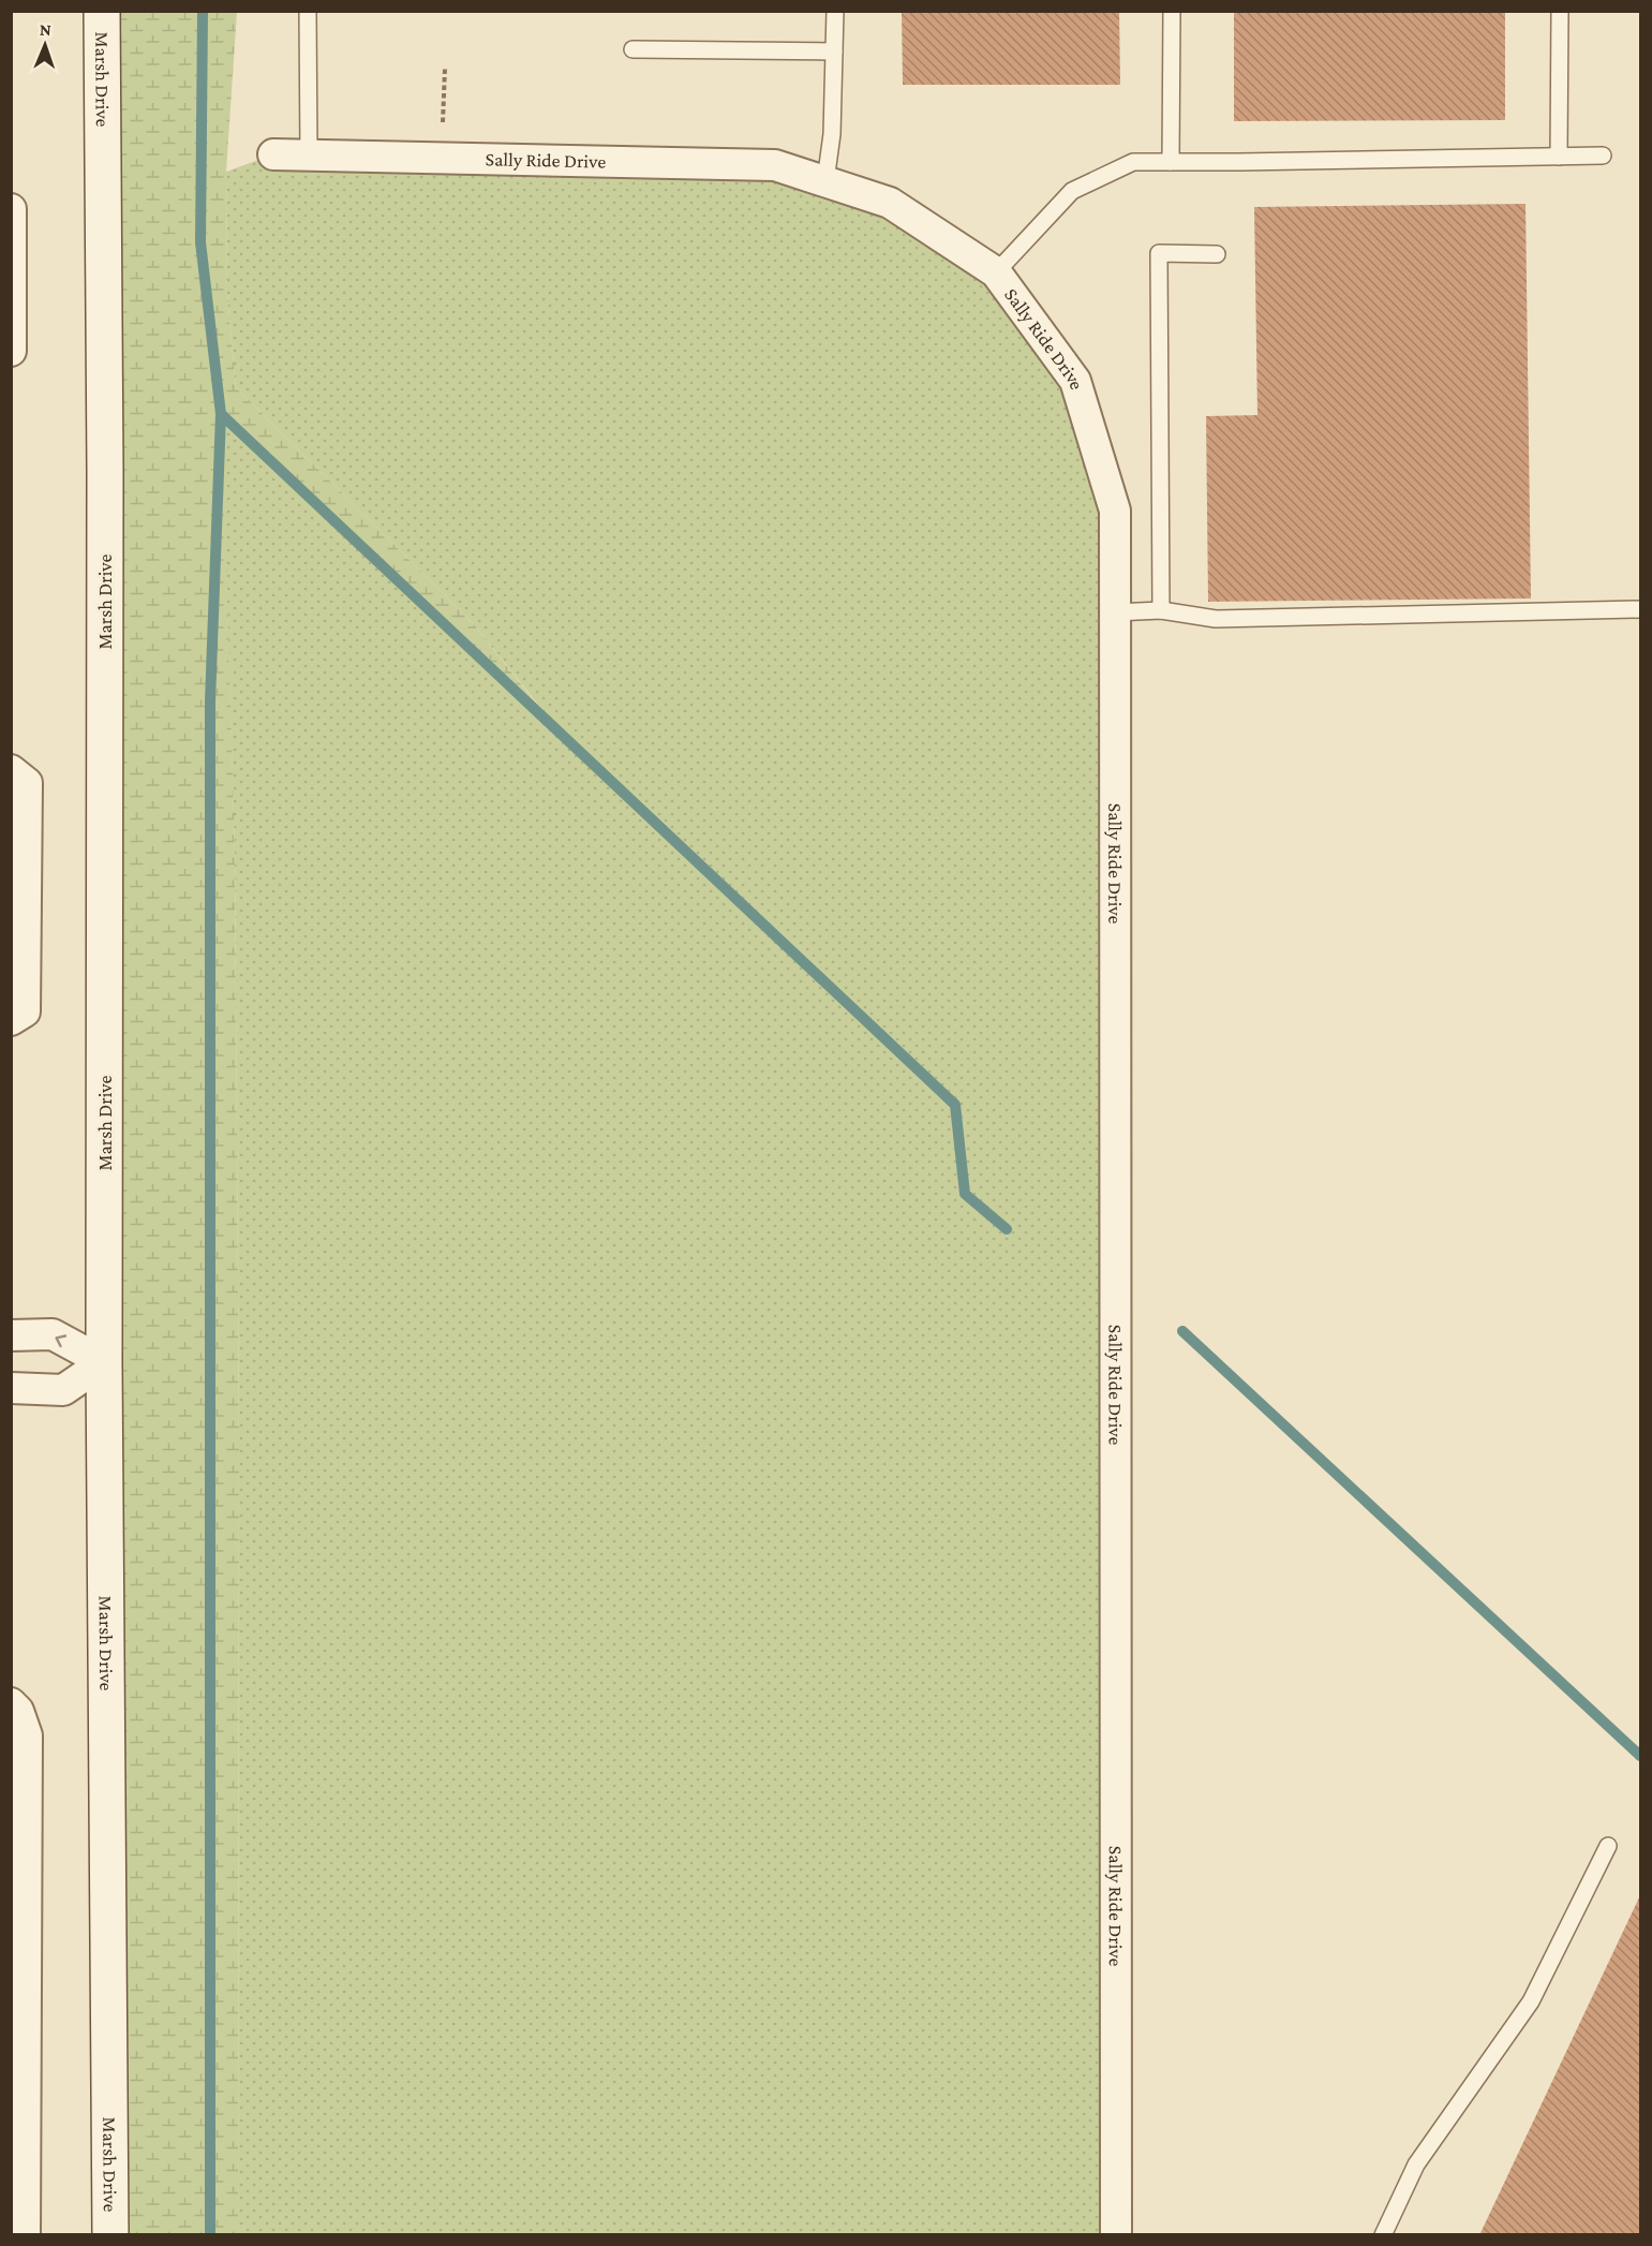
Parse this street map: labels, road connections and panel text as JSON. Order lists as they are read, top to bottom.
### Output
{
  "streets": {
    "street": ["Marsh Drive", "Sally Ride Drive"]
  },
  "north": "top"
}
